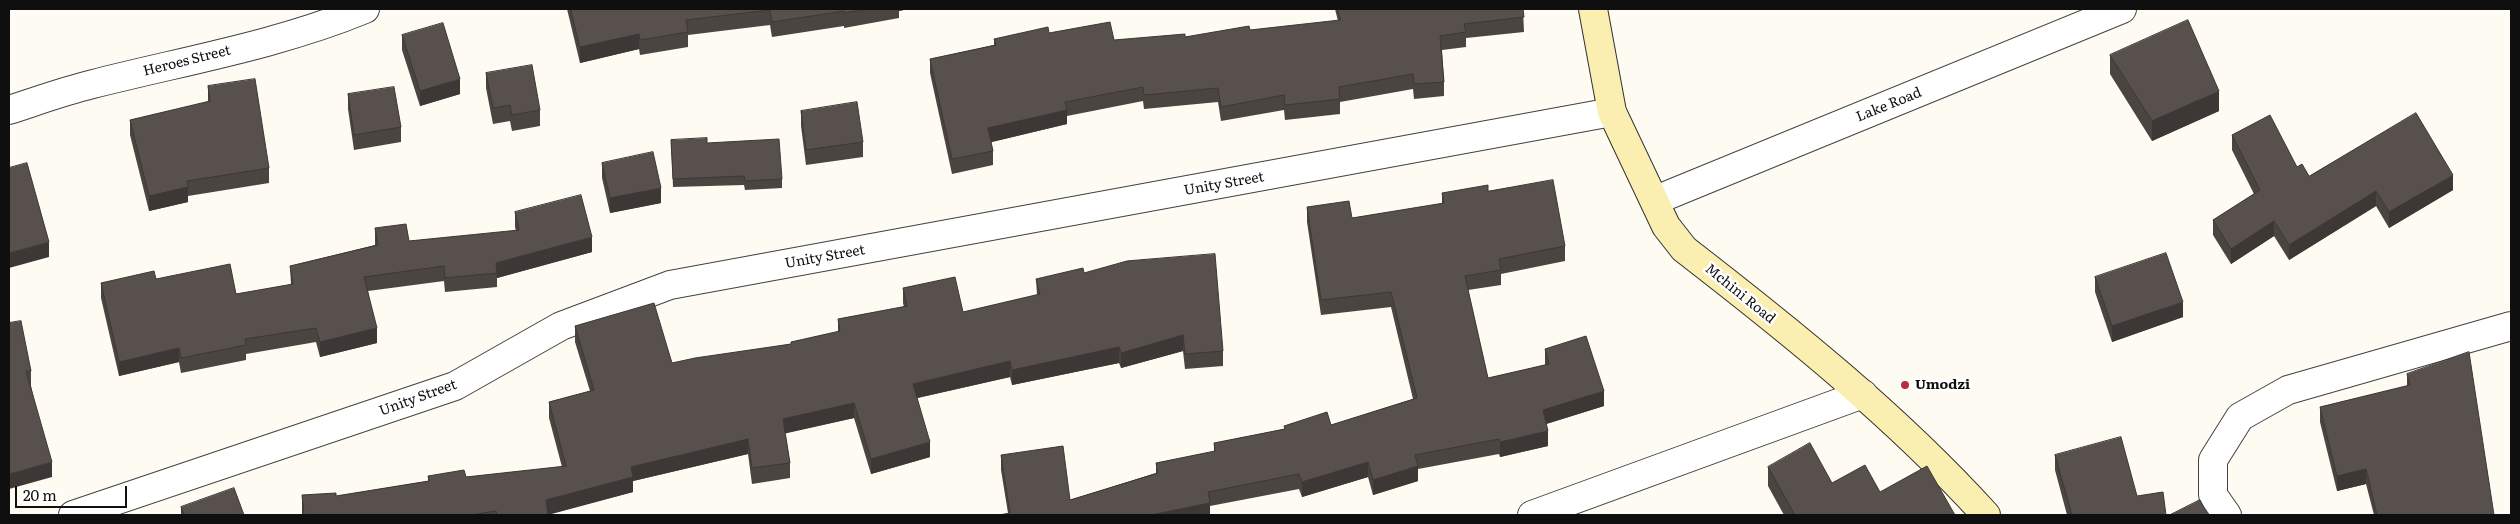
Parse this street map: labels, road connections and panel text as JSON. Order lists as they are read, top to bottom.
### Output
{
  "streets": {
    "street": [
      "Heroes Street",
      "Lake Road",
      "Unity Street",
      "Mchini Road"
    ]
  },
  "crossings": [
    ["Lake Road", "Mchini Road"],
    ["Unity Street", "Mchini Road"]
  ],
  "places": ["Umodzi"],
  "scale_bar": "20 m"
}
